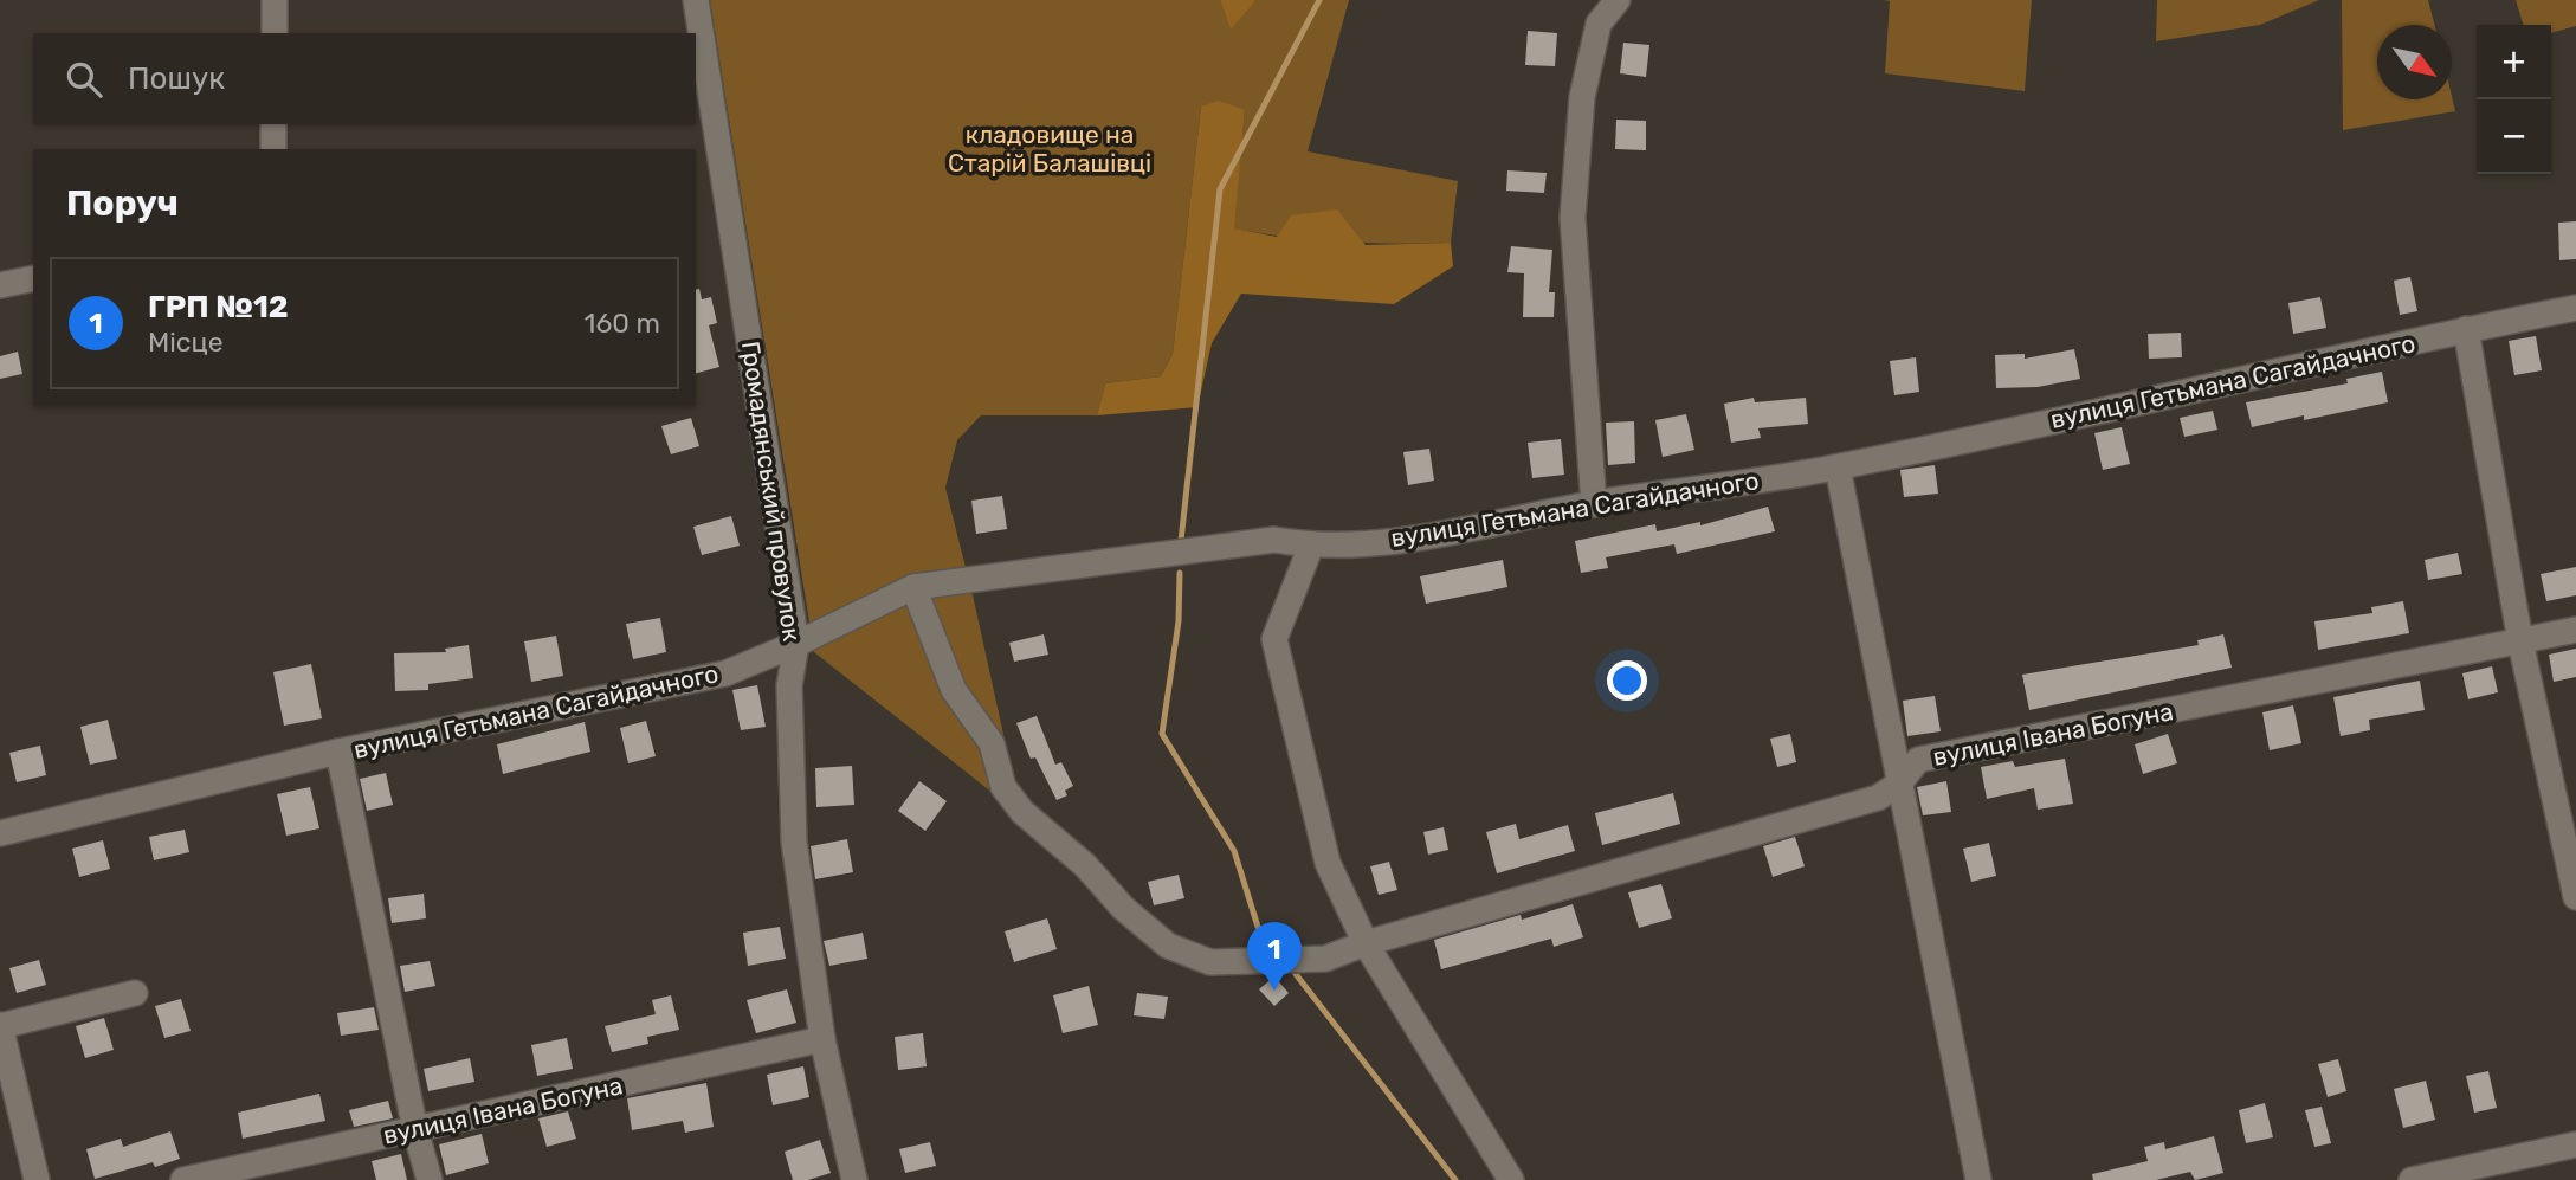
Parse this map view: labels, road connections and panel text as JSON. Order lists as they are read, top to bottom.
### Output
{
  "streets": {
    "street": ["вулиця Гетьмана Сагайдачного", "Громадянський провулок", "вулиця Івана Богуна"]
  },
  "crossings": [
    ["вулиця Гетьмана Сагайдачного", "Громадянський провулок"],
    ["Громадянський провулок", "вулиця Івана Богуна"]
  ],
  "parks": ["кладовище на Старій Балашівці"],
  "north": "bottom right",
  "page": {
    "map_buttons": ["+", "−"],
    "search": "Пошук",
    "heading": "Поруч",
    "list": [
      {
        "mark": "1",
        "name": "ГРП №12",
        "note": "Місце",
        "value": "160 m"
      }
    ],
    "pins": "1"
  }
}
